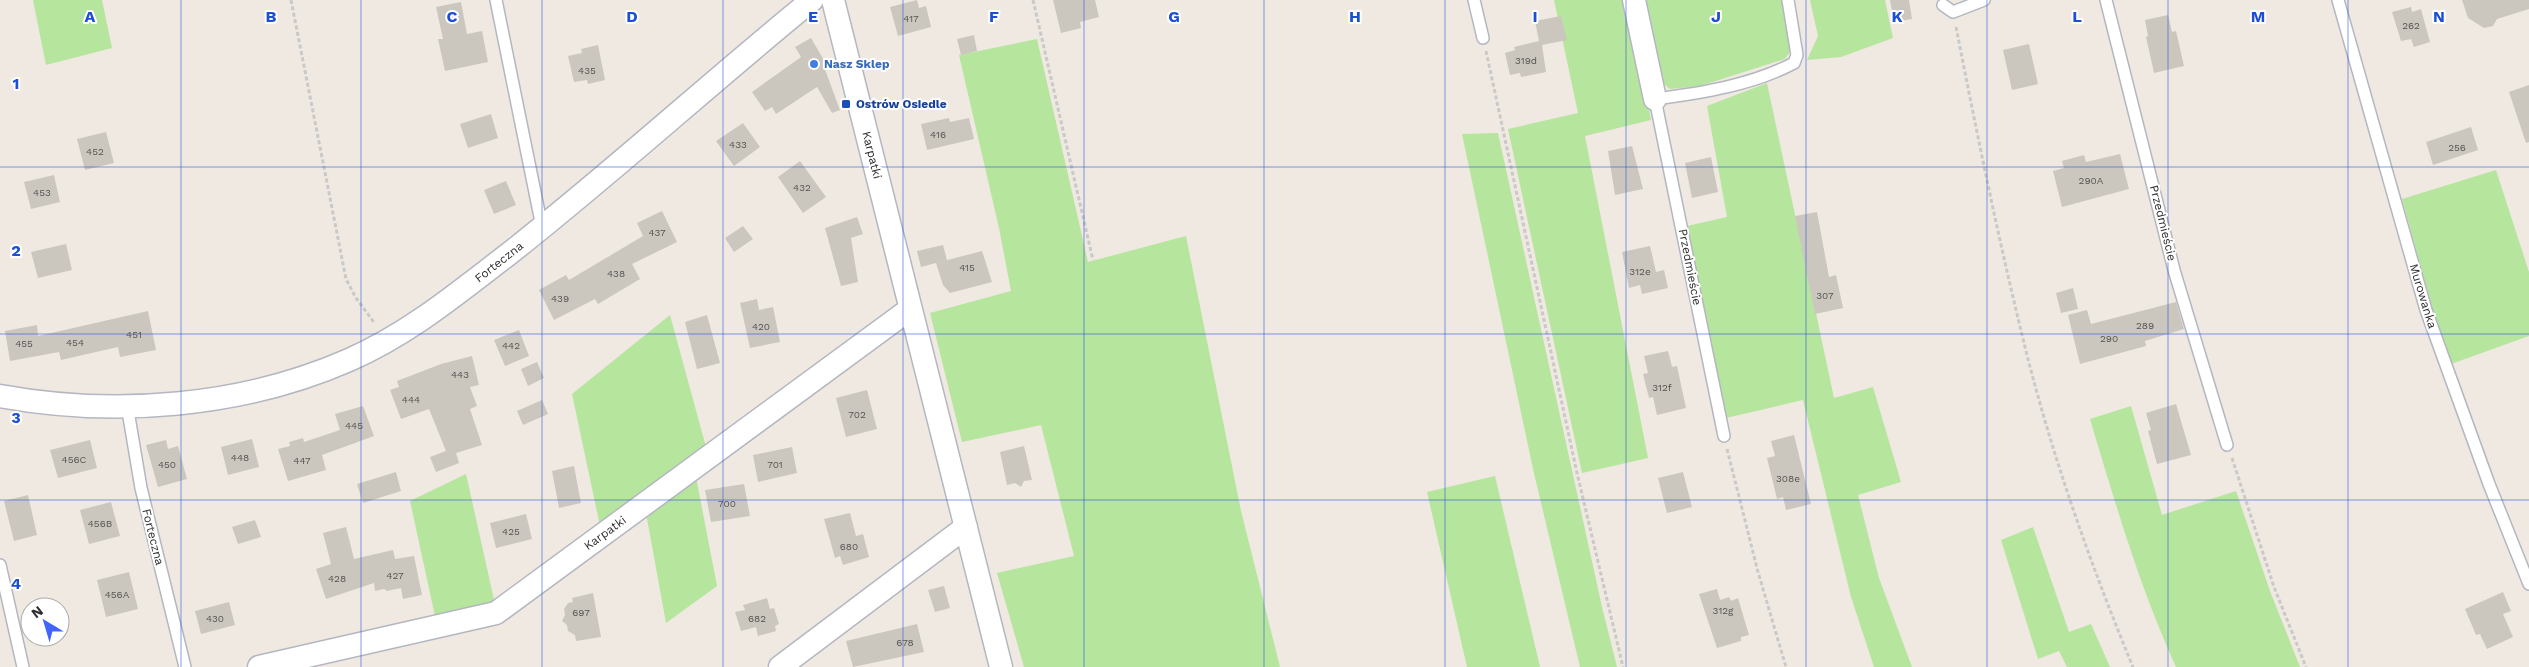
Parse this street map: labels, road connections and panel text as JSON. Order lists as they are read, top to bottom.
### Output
{
  "streets": {
    "street": ["Karpatki", "Przedmieście", "Forteczna"],
    "lane": ["Murowanka"]
  },
  "places": {
    "other": ["Nasz Sklep"],
    "transit": ["Ostrów Osiedle"]
  },
  "house_numbers": [
    "417",
    "262",
    "319d",
    "435",
    "416",
    "433",
    "256",
    "452",
    "290A",
    "432",
    "453",
    "437",
    "415",
    "312e",
    "438",
    "307",
    "439",
    "289",
    "420",
    "451",
    "290",
    "454",
    "455",
    "442",
    "443",
    "312f",
    "444",
    "702",
    "445",
    "448",
    "456C",
    "447",
    "450",
    "701",
    "308e",
    "700",
    "456B",
    "425",
    "680",
    "427",
    "428",
    "456A",
    "312g",
    "697",
    "430",
    "682",
    "678"
  ],
  "north": "top left",
  "grid": {
    "columns": [
      "A",
      "B",
      "C",
      "D",
      "E",
      "F",
      "G",
      "H",
      "I",
      "J",
      "K",
      "L",
      "M",
      "N"
    ],
    "rows": [
      "1",
      "2",
      "3",
      "4"
    ]
  }
}
